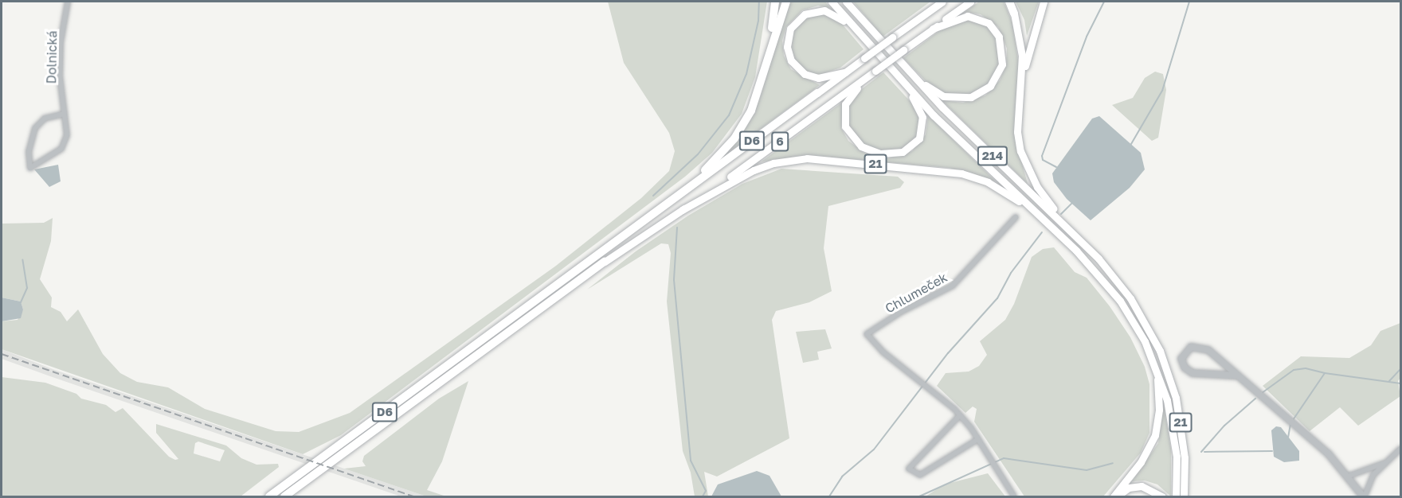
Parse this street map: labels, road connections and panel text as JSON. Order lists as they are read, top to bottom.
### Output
{
  "streets": {
    "highway": [
      "D6",
      "6",
      "214",
      "21"
    ],
    "street": ["Dolnická", "Chlumeček"]
  },
  "crossings": [
    ["D6", "6"],
    ["6", "214"],
    ["6", "21"],
    ["214", "21"]
  ]
}
